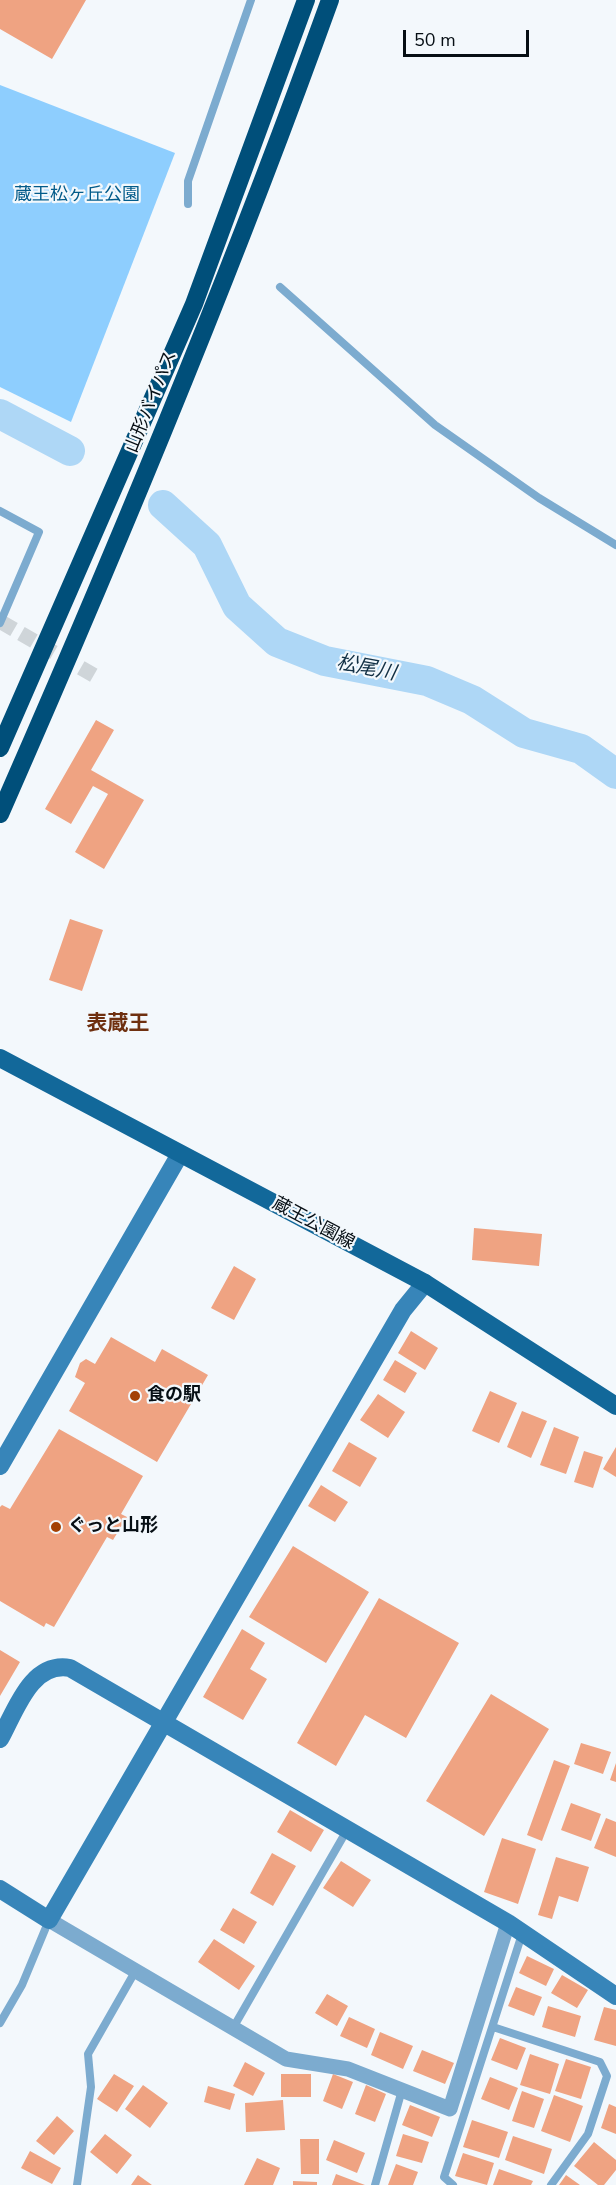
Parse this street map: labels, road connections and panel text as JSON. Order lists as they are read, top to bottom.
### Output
{
  "streets": {
    "highway": ["山形バイパス"],
    "main road": ["蔵王公園線"]
  },
  "districts": ["表蔵王"],
  "water": ["松尾川"],
  "parks": ["蔵王松ヶ丘公園"],
  "places": ["食の駅", "ぐっと山形"],
  "scale_bar": "50 m"
}
